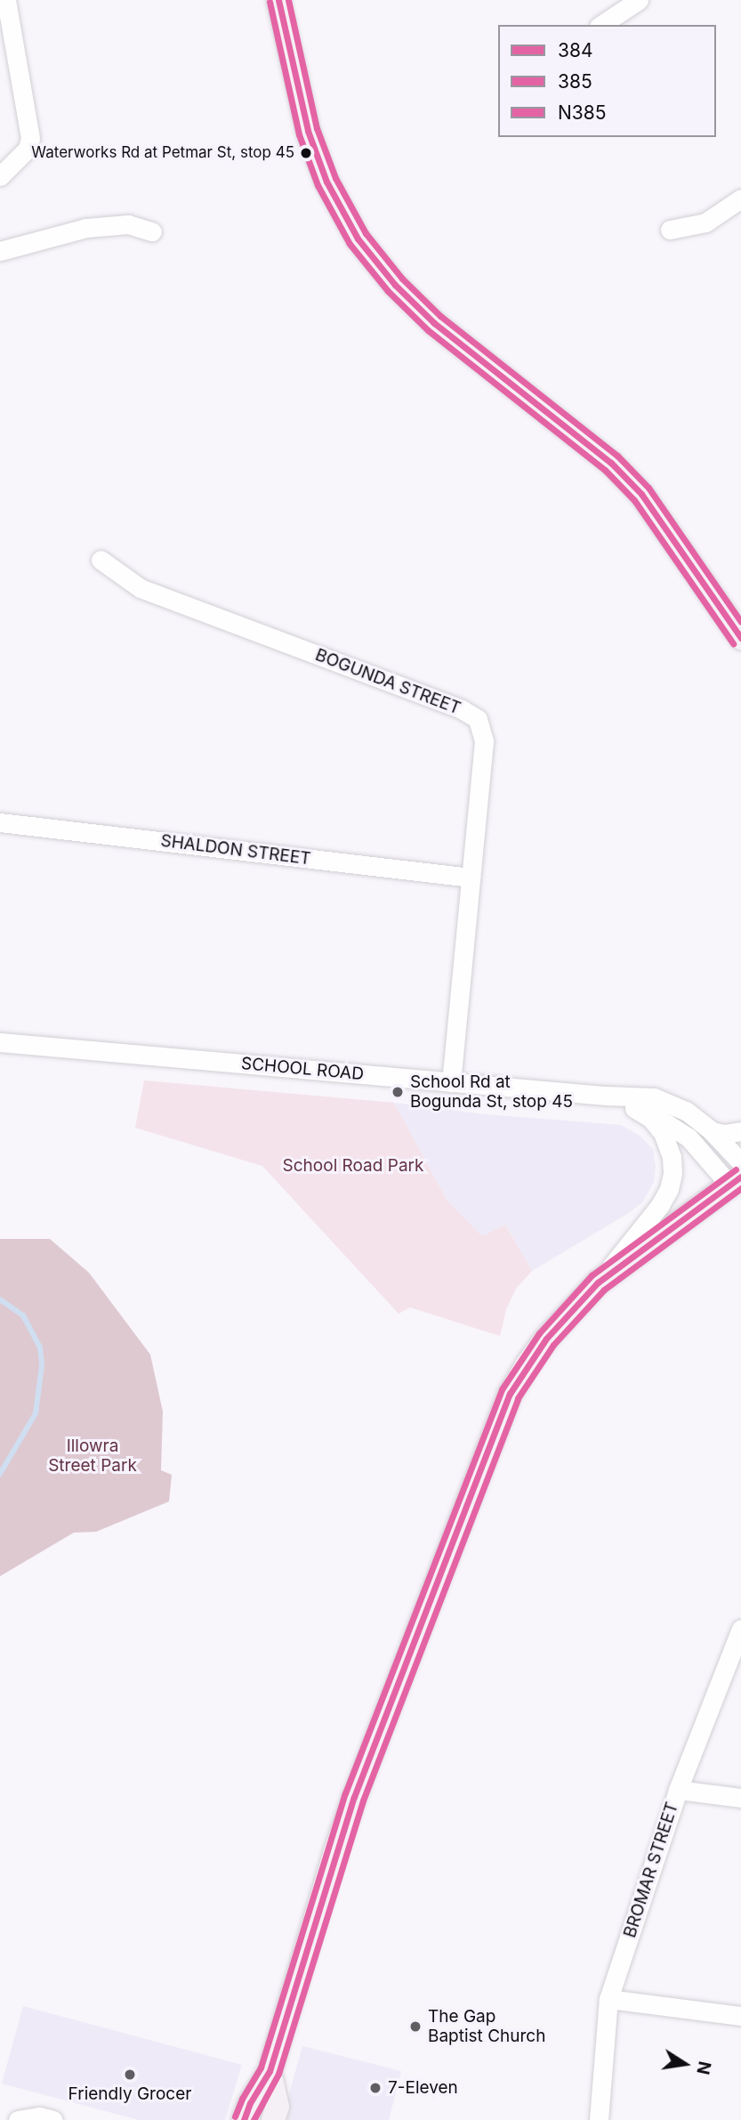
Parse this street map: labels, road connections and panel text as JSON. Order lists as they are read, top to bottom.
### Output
{
  "streets": {
    "street": [
      "BOGUNDA STREET",
      "SHALDON STREET",
      "SCHOOL ROAD",
      "BROMAR STREET"
    ]
  },
  "crossings": [
    ["BOGUNDA STREET", "SHALDON STREET"],
    ["BOGUNDA STREET", "SCHOOL ROAD"]
  ],
  "parks": ["School Road Park", "Illowra Street Park"],
  "places": [
    "Waterworks Rd at Petmar St, stop 45",
    "School Rd at Bogunda St, stop 45",
    "The Gap Baptist Church",
    "Friendly Grocer",
    "7-Eleven"
  ],
  "lines": ["transit line 384", "transit line N385", "transit line 385"],
  "legend": ["384", "385", "N385"],
  "north": "right"
}
